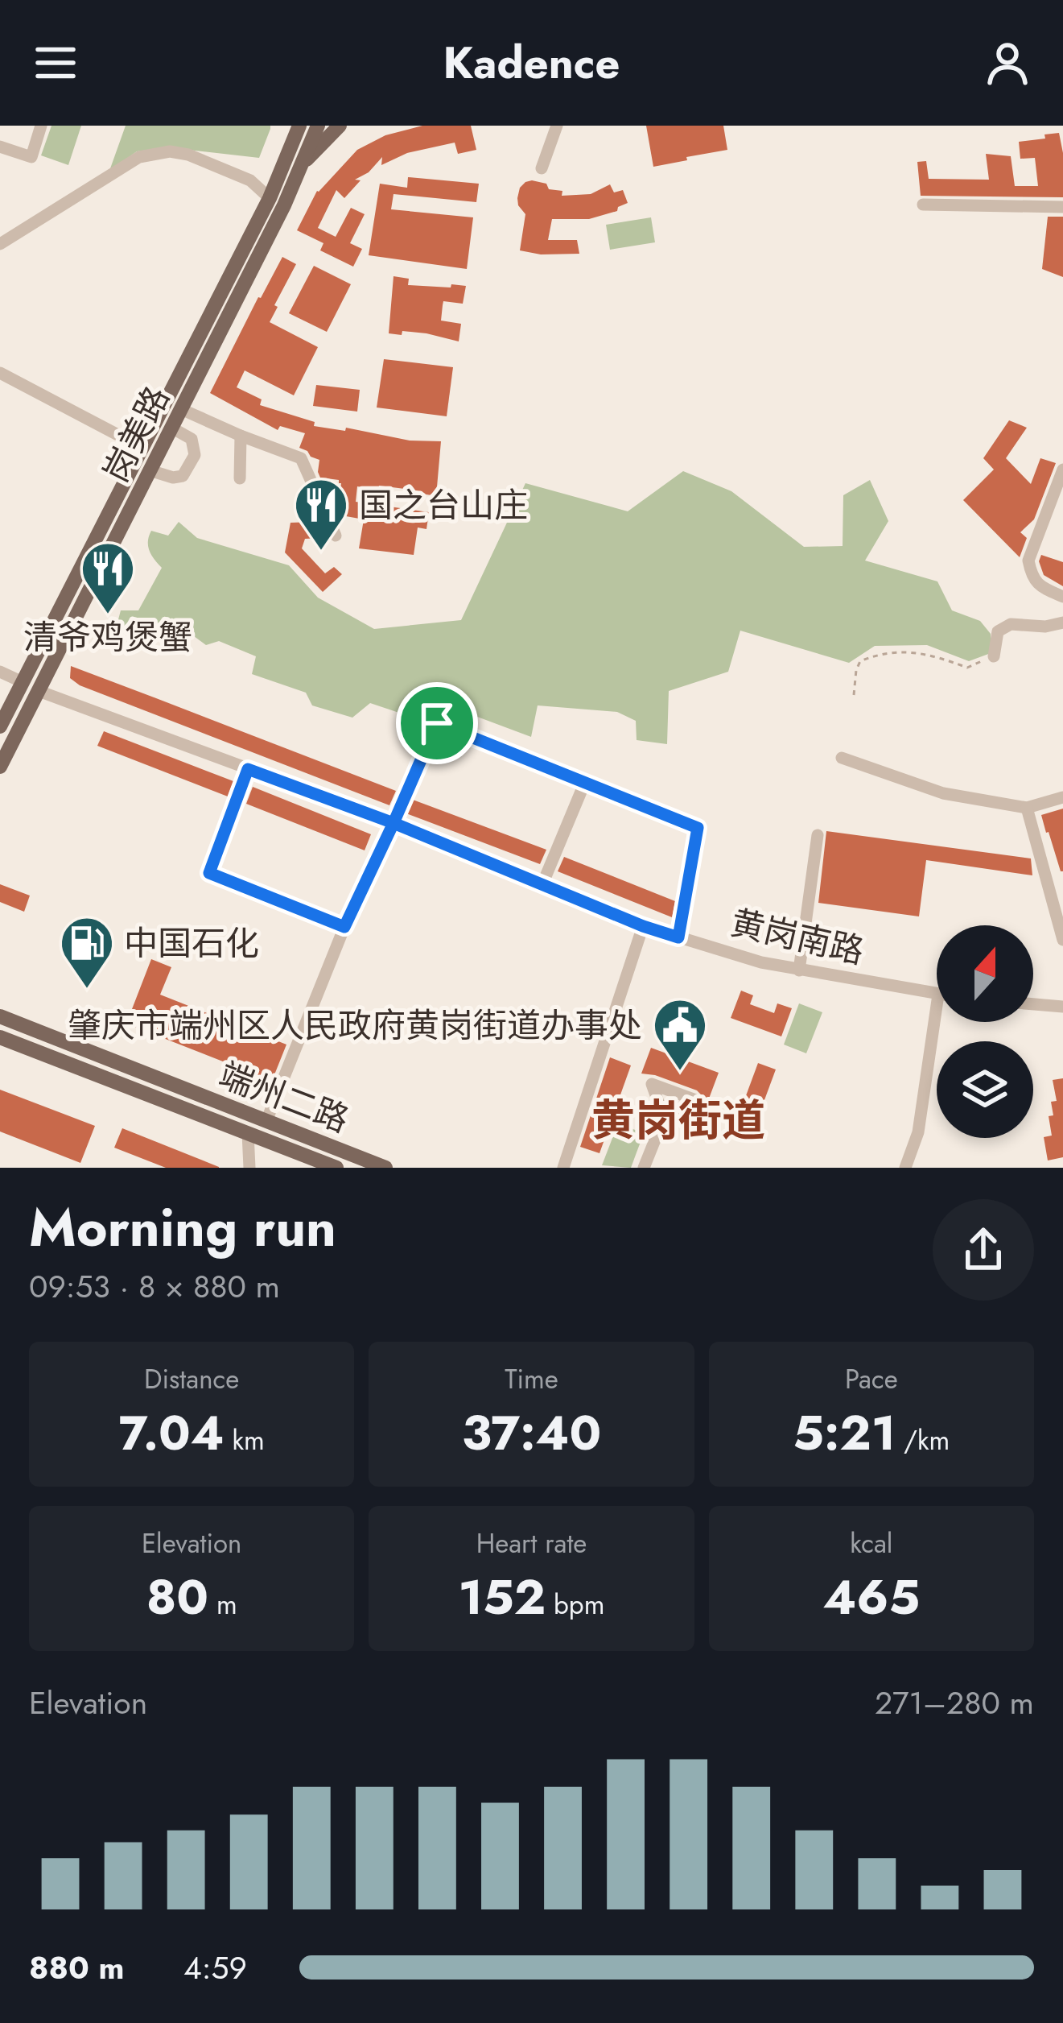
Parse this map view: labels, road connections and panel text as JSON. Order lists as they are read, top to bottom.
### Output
{
  "streets": {
    "main road": ["岗美路", "端州二路"],
    "street": ["黄岗南路"]
  },
  "crossings": [
    ["岗美路", "黄岗南路"]
  ],
  "districts": ["黄岗街道"],
  "places": {
    "restaurant": ["国之台山庄", "清爷鸡煲蟹"],
    "fuel station": ["中国石化"],
    "public building": ["肇庆市端州区人民政府黄岗街道办事处"]
  },
  "north": "top",
  "page": {
    "header": "Kadence",
    "heading": ["Morning run", "09:53 · 8 × 880 m"],
    "stats": [
      ["Distance", "7.04 km"],
      ["Time", "37:40"],
      ["Pace", "5:21 /km"],
      ["Elevation", "80 m"],
      ["Heart rate", "152 bpm"],
      ["kcal", "465"]
    ],
    "chart": ["Elevation", "271–280 m"],
    "list": [
      {
        "name": "880 m",
        "note": "4:59"
      }
    ]
  }
}
